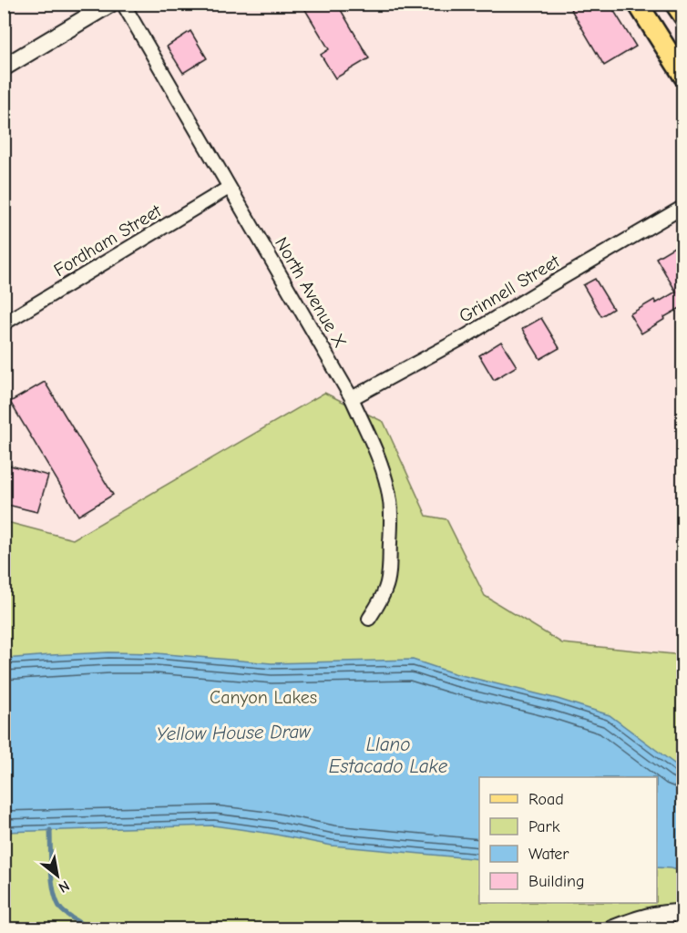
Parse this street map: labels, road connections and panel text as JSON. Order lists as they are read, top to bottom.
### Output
{
  "streets": {
    "street": ["Fordham Street", "Grinnell Street", "North Avenue X"]
  },
  "crossings": [
    ["Fordham Street", "North Avenue X"],
    ["Grinnell Street", "North Avenue X"]
  ],
  "water": ["Yellow House Draw", "Llano Estacado Lake"],
  "parks": ["Canyon Lakes"],
  "legend": [
    "Road",
    "Park",
    "Water",
    "Building"
  ],
  "north": "bottom right"
}
